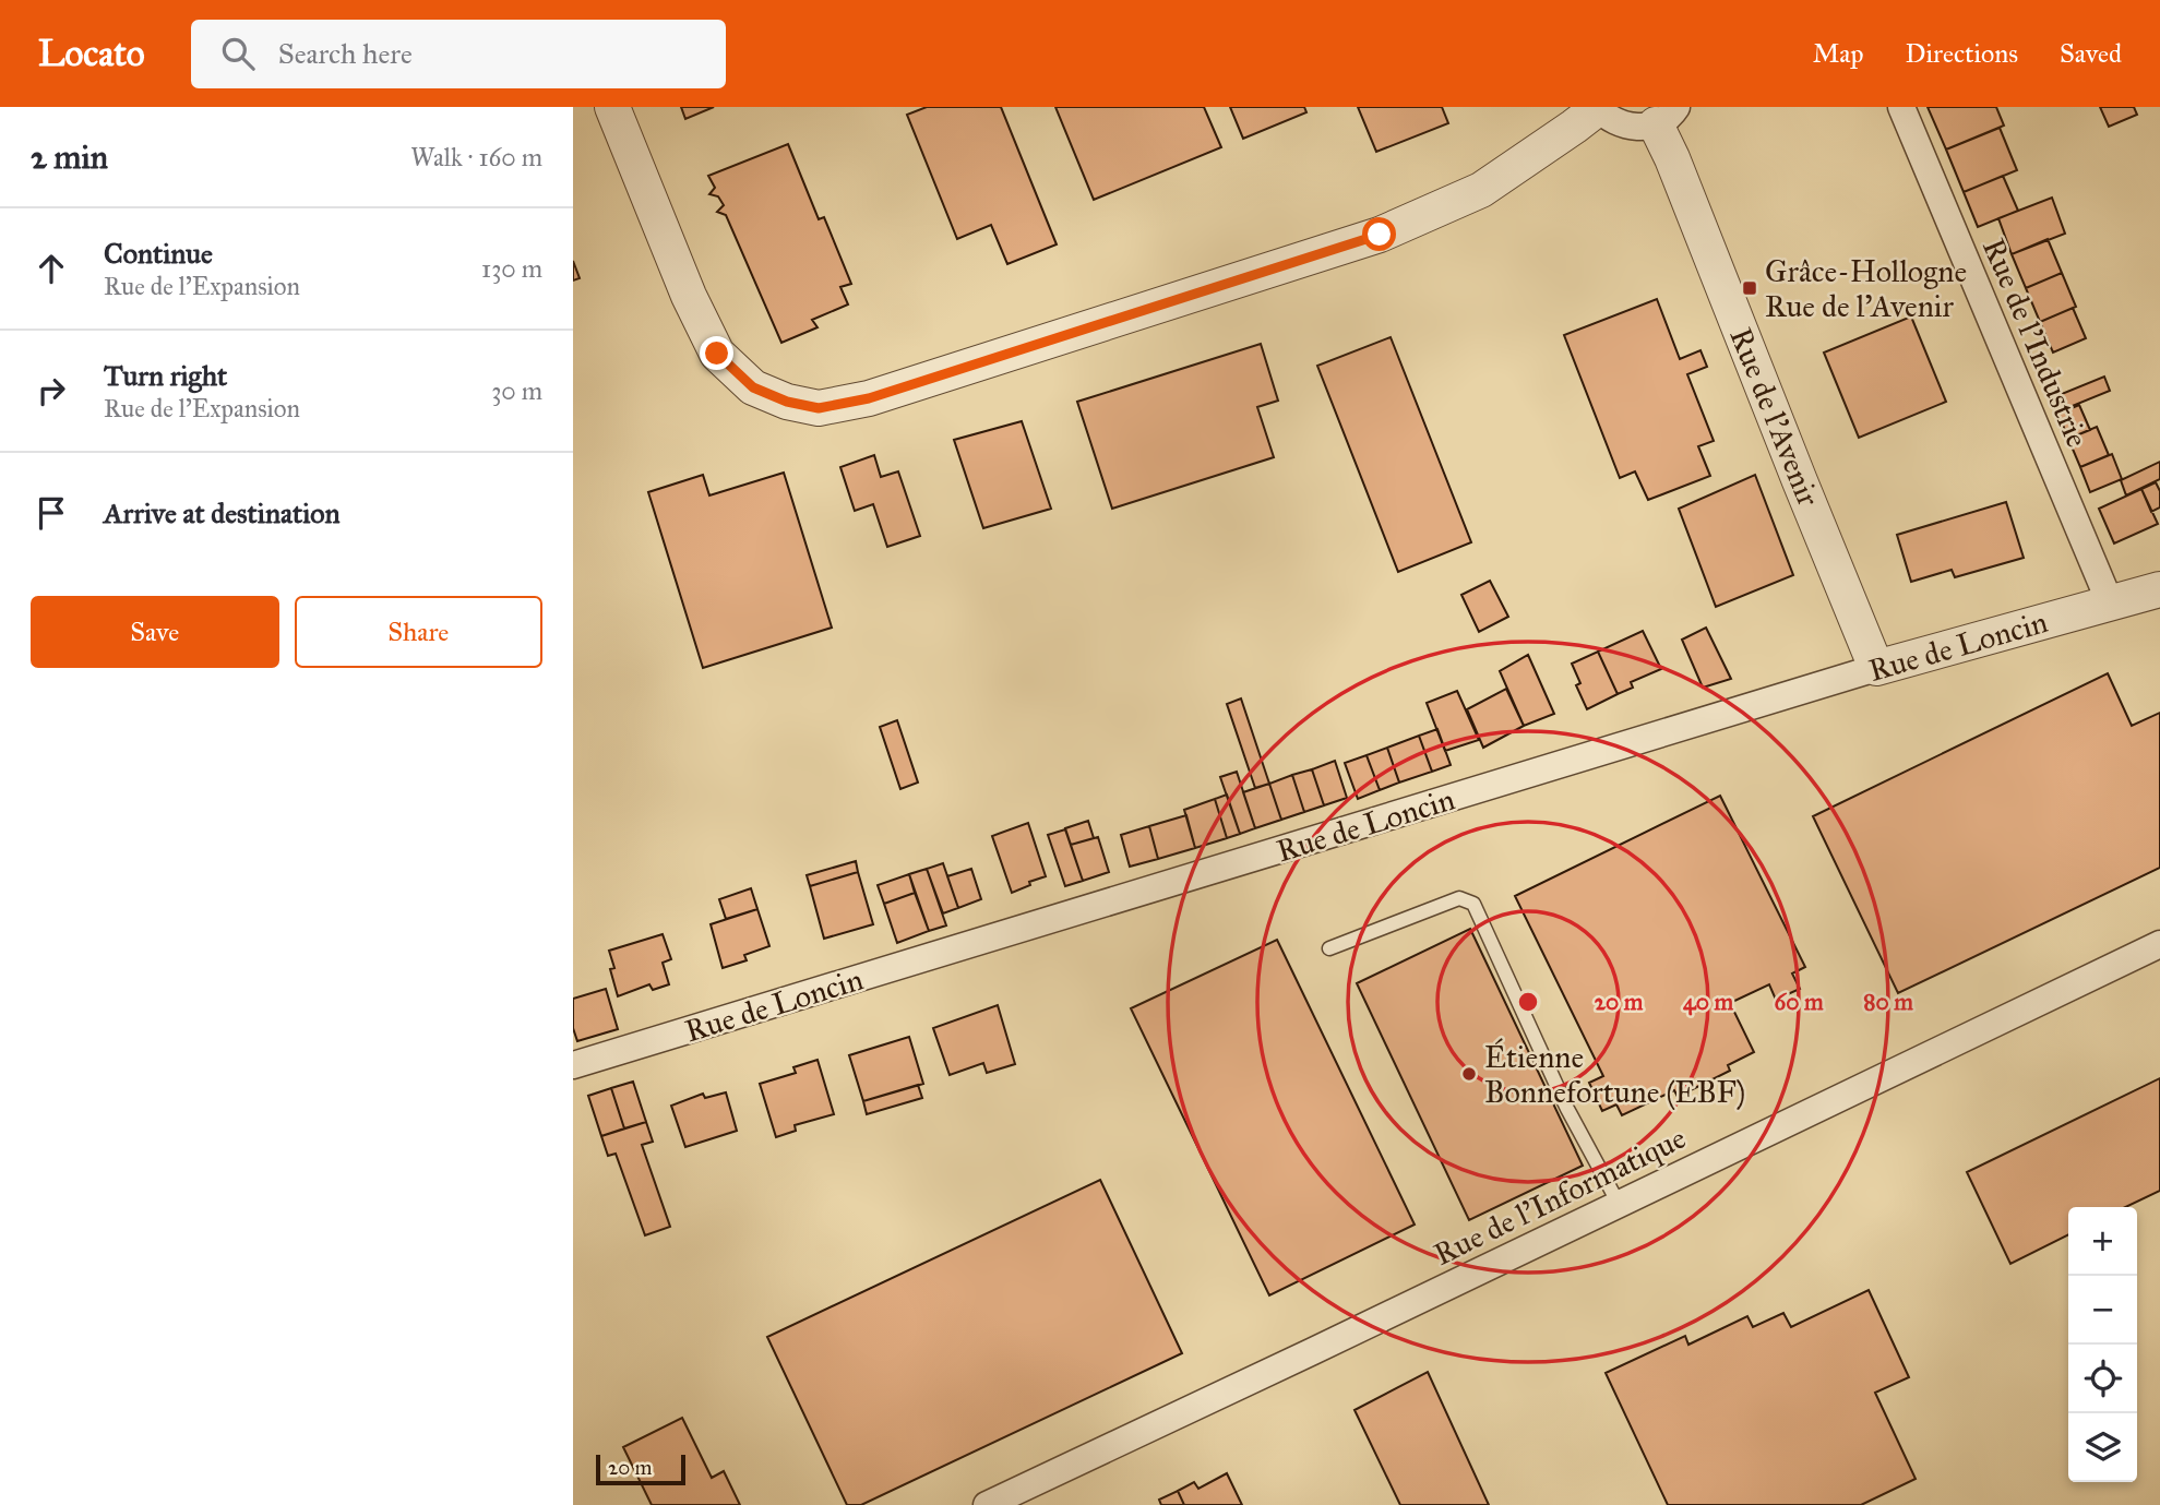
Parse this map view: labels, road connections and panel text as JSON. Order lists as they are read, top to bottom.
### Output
{
  "streets": {
    "street": [
      "Rue de l'Industrie",
      "Rue de l'Avenir",
      "Rue de Loncin",
      "Rue de l'Informatique"
    ]
  },
  "crossings": [
    ["Rue de l'Industrie", "Rue de Loncin"],
    ["Rue de l'Avenir", "Rue de Loncin"]
  ],
  "places": {
    "transit": ["Grâce-Hollogne Rue de l'Avenir"],
    "other": ["Étienne Bonnefortune (EBF)"]
  },
  "scale_bar": "20 m",
  "page": {
    "header": "Locato",
    "search": "Search here",
    "nav": ["Map", "Directions", "Saved"],
    "heading": ["2 min", "Walk · 160 m"],
    "list": [
      ["Continue", "Rue de l'Expansion", "130 m"],
      ["Turn right", "Rue de l'Expansion", "30 m"],
      "Arrive at destination"
    ],
    "buttons": ["Save", "Share"],
    "map_buttons": ["+", "−"],
    "scale": "20 m"
  },
  "rings": [
    "20 m",
    "40 m",
    "60 m",
    "80 m"
  ]
}
